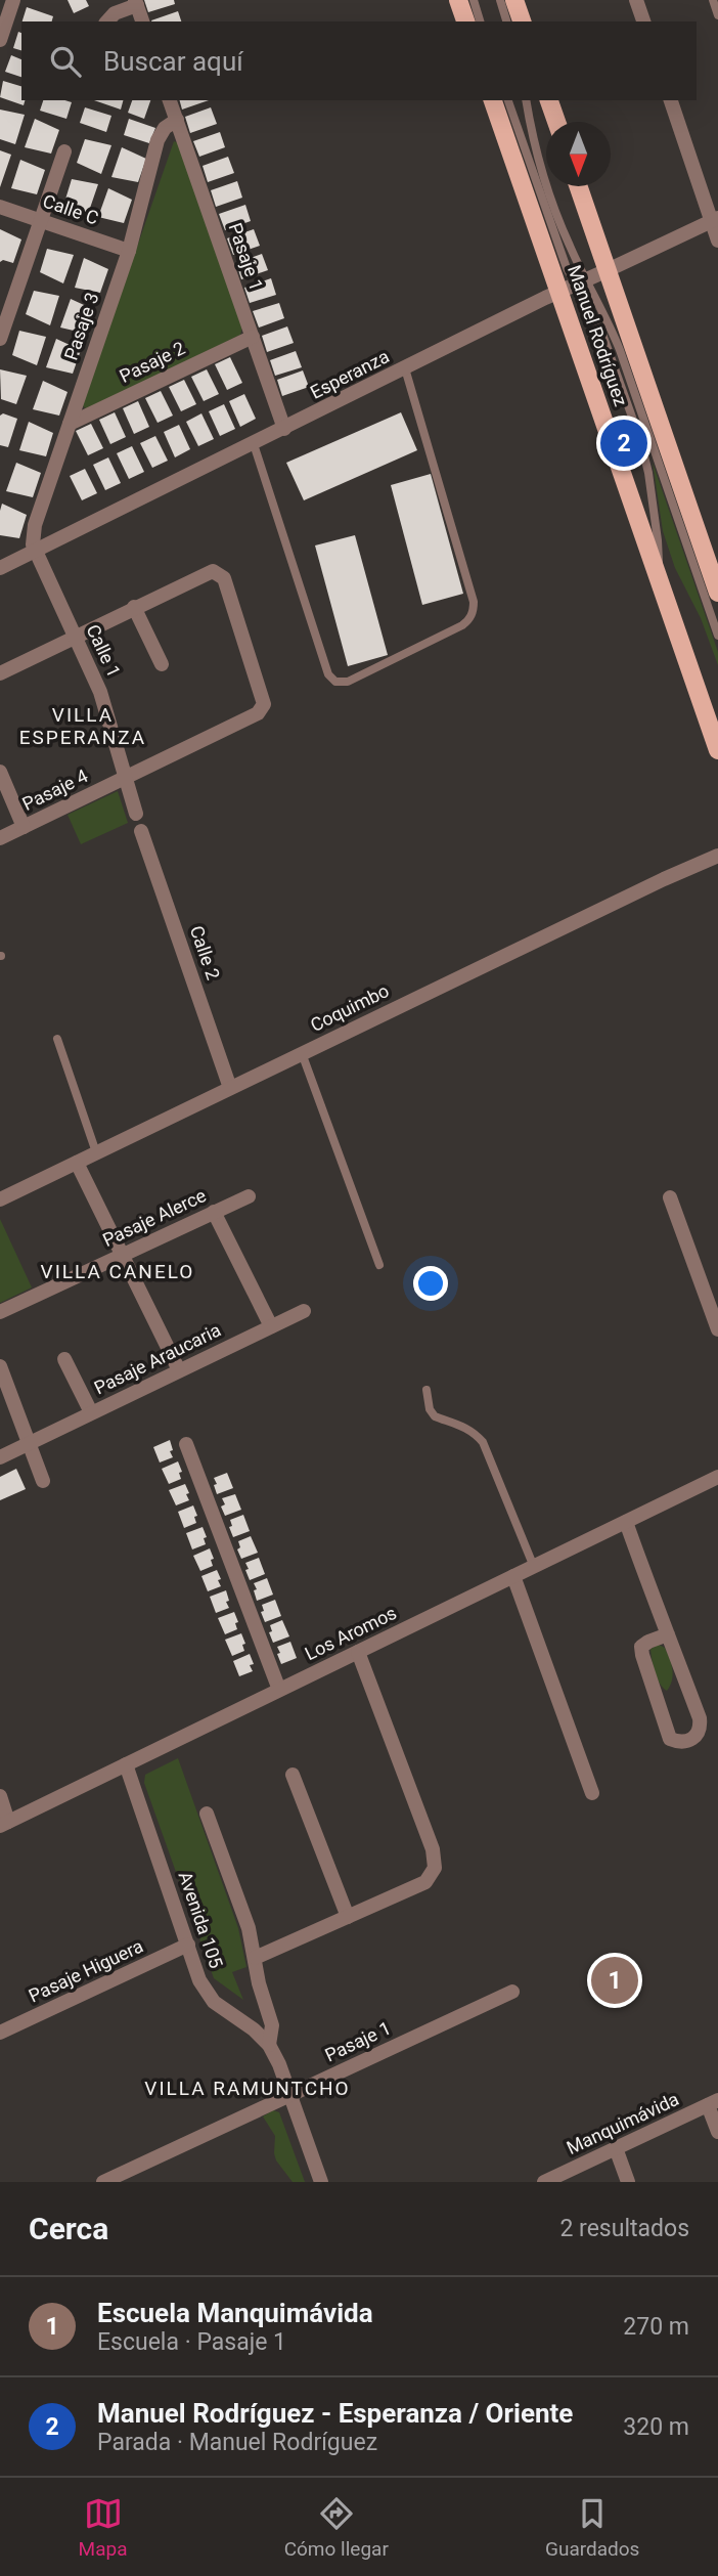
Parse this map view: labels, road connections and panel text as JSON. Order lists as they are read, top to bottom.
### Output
{
  "streets": {
    "main road": ["Manuel Rodríguez"],
    "street": [
      "Calle C",
      "Pasaje 1",
      "Pasaje 3",
      "Pasaje 2",
      "Esperanza",
      "Calle 1",
      "Pasaje 4",
      "Calle 2",
      "Coquimbo",
      "Pasaje Alerce",
      "Pasaje Araucaria",
      "Los Aromos",
      "Avenida 105",
      "Pasaje Higuera",
      "Manquimávida"
    ]
  },
  "crossings": [
    ["Calle C", "Pasaje 3"],
    ["Pasaje 1", "Pasaje 3"],
    ["Pasaje 1", "Pasaje 2"],
    ["Pasaje 1", "Esperanza"],
    ["Pasaje 1", "Avenida 105"],
    ["Pasaje 3", "Pasaje 2"],
    ["Pasaje 3", "Esperanza"],
    ["Pasaje 3", "Calle 1"],
    ["Manuel Rodríguez", "Esperanza"],
    ["Esperanza", "Calle 1"],
    ["Calle 1", "Pasaje 4"],
    ["Calle 2", "Coquimbo"],
    ["Los Aromos", "Avenida 105"],
    ["Avenida 105", "Pasaje Higuera"]
  ],
  "districts": ["VILLA ESPERANZA", "VILLA CANELO", "VILLA RAMUNTCHO"],
  "north": "bottom",
  "page": {
    "search": "Buscar aquí",
    "pins": ["2", "1"],
    "heading": ["Cerca", "2 resultados"],
    "list": [
      {
        "mark": "1",
        "name": "Escuela Manquimávida",
        "note": "Escuela · Pasaje 1",
        "value": "270 m"
      },
      {
        "mark": "2",
        "name": "Manuel Rodríguez - Esperanza / Oriente",
        "note": "Parada · Manuel Rodríguez",
        "value": "320 m"
      }
    ],
    "nav": ["Mapa", "Cómo llegar", "Guardados"]
  }
}
